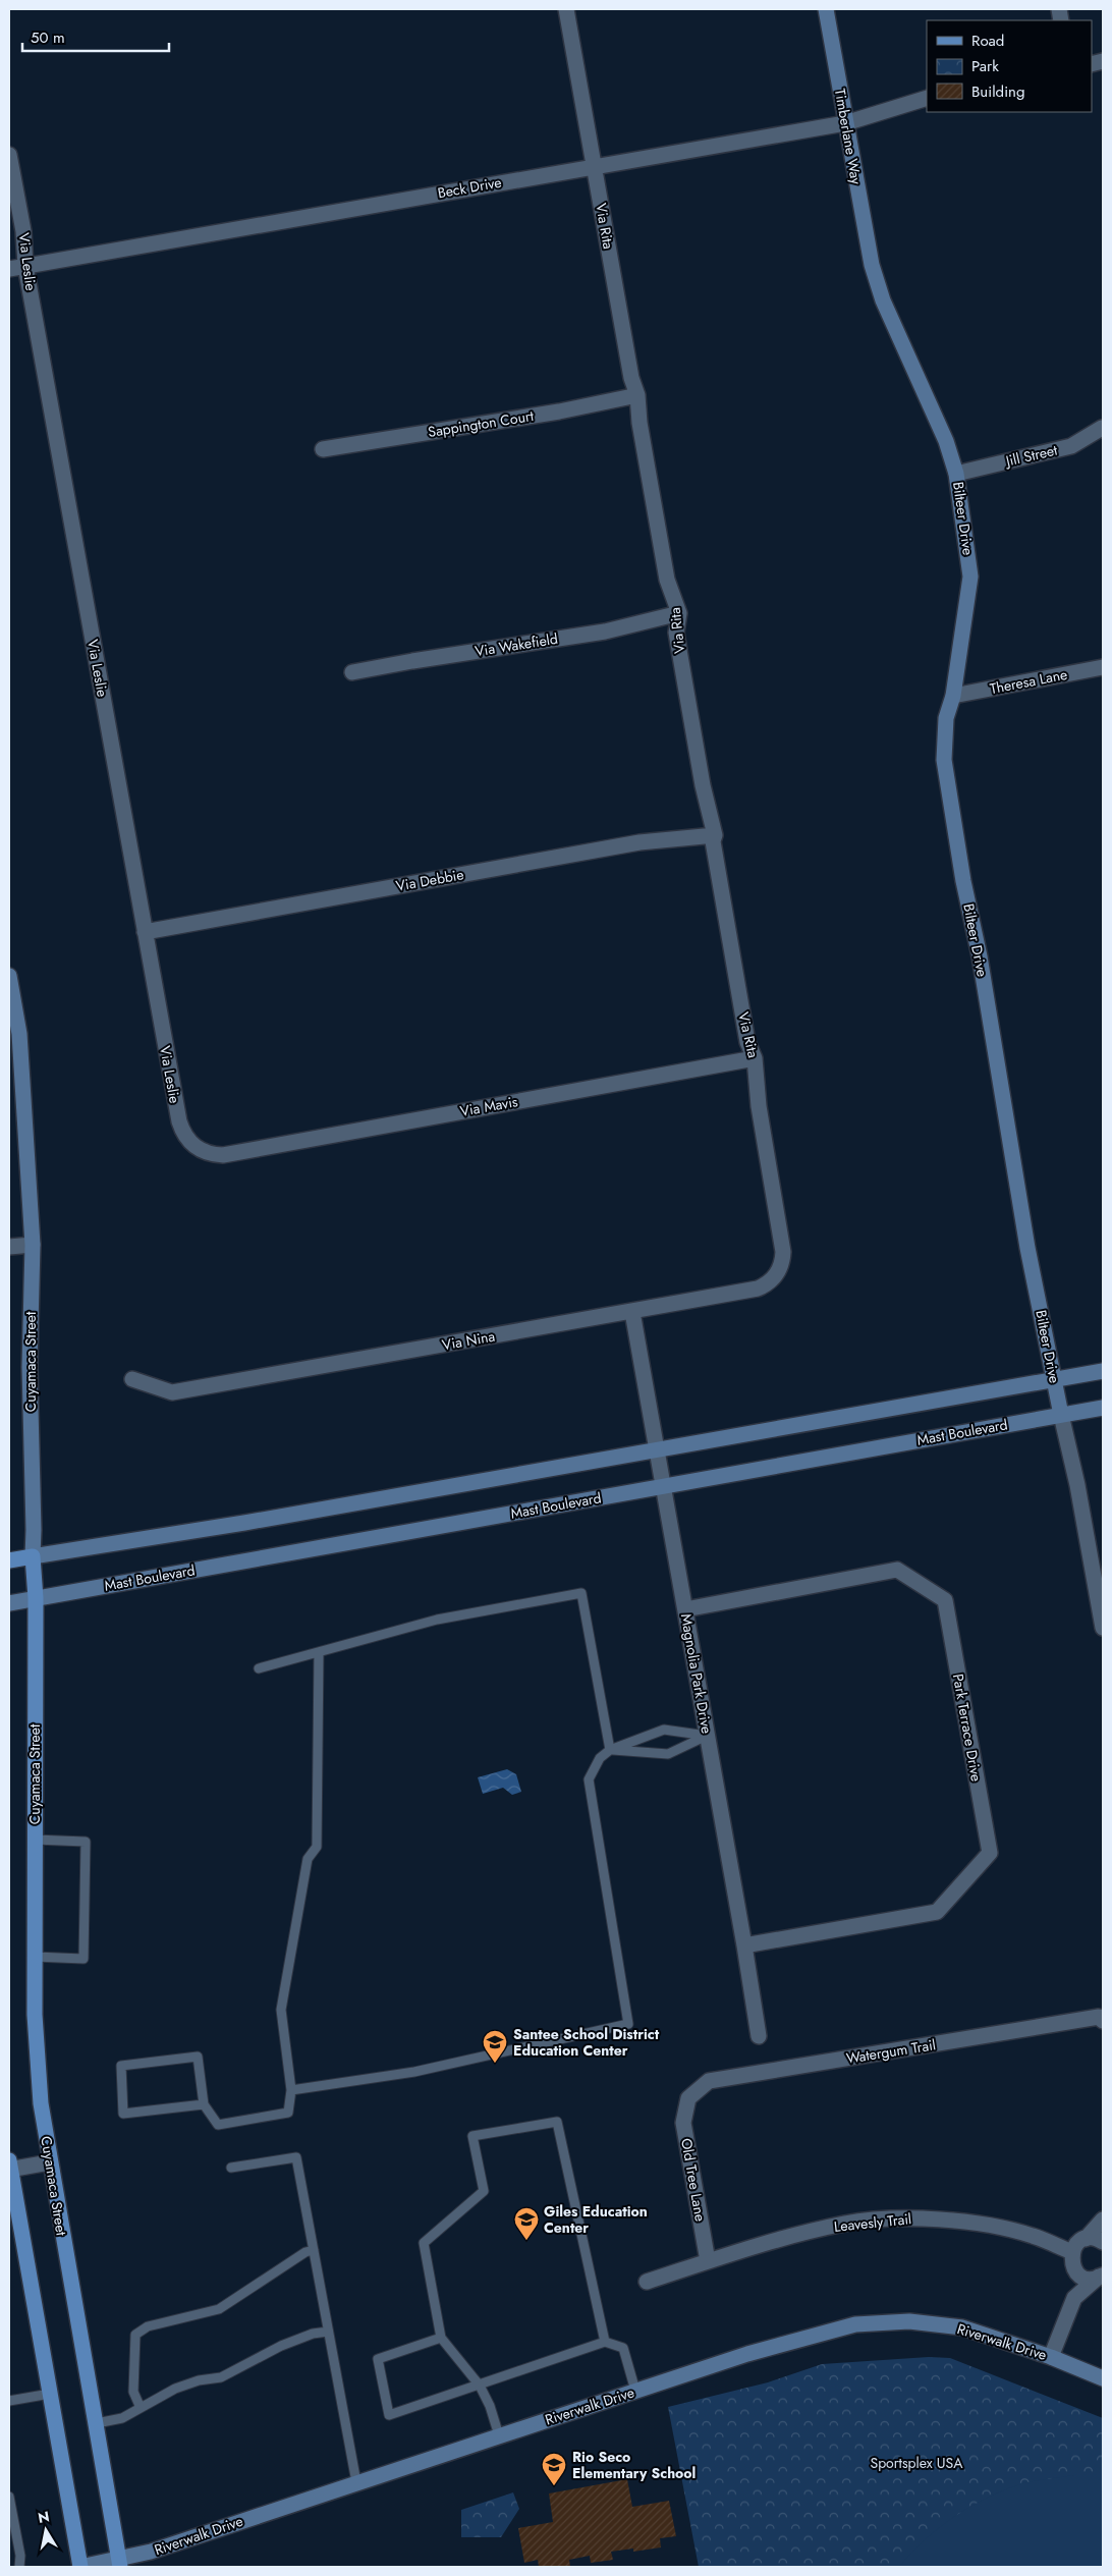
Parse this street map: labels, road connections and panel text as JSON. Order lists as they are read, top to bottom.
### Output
{
  "streets": {
    "main road": [
      "Timberlane Way",
      "Bilteer Drive",
      "Cuyamaca Street",
      "Mast Boulevard",
      "Riverwalk Drive"
    ],
    "street": [
      "Beck Drive",
      "Via Rita",
      "Via Leslie",
      "Sappington Court",
      "Jill Street",
      "Via Wakefield",
      "Theresa Lane",
      "Via Debbie",
      "Via Mavis",
      "Via Nina",
      "Magnolia Park Drive",
      "Park Terrace Drive",
      "Watergum Trail",
      "Old Tree Lane",
      "Leavesly Trail"
    ]
  },
  "crossings": [
    ["Timberlane Way", "Beck Drive"],
    ["Timberlane Way", "Bilteer Drive"],
    ["Beck Drive", "Via Rita"],
    ["Beck Drive", "Via Leslie"],
    ["Via Rita", "Sappington Court"],
    ["Via Rita", "Via Wakefield"],
    ["Via Rita", "Via Debbie"],
    ["Via Rita", "Via Mavis"],
    ["Via Rita", "Via Nina"],
    ["Via Leslie", "Via Debbie"],
    ["Via Leslie", "Via Mavis"],
    ["Jill Street", "Bilteer Drive"],
    ["Bilteer Drive", "Theresa Lane"],
    ["Bilteer Drive", "Mast Boulevard"],
    ["Via Nina", "Magnolia Park Drive"],
    ["Cuyamaca Street", "Mast Boulevard"],
    ["Cuyamaca Street", "Riverwalk Drive"],
    ["Mast Boulevard", "Magnolia Park Drive"],
    ["Magnolia Park Drive", "Park Terrace Drive"],
    ["Watergum Trail", "Old Tree Lane"],
    ["Old Tree Lane", "Leavesly Trail"]
  ],
  "parks": ["Sportsplex USA"],
  "places": {
    "school or university": ["Santee School District Education Center", "Giles Education Center", "Rio Seco Elementary School"]
  },
  "legend": ["Road", "Park", "Building"],
  "scale_bar": "50 m",
  "north": "top"
}
